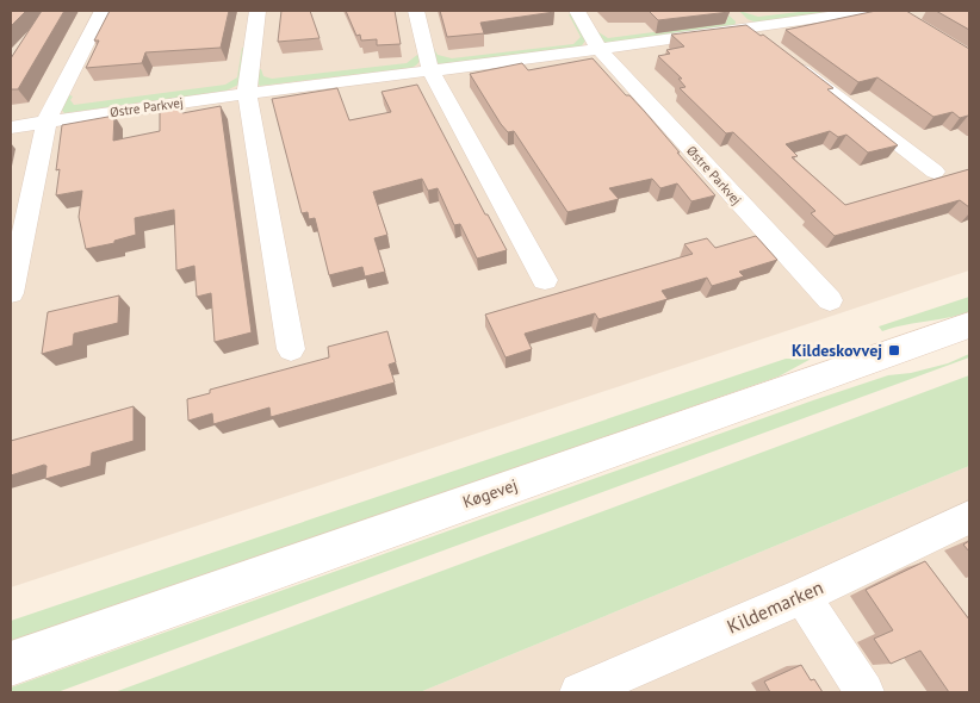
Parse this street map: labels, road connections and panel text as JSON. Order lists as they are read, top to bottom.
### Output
{
  "streets": {
    "street": ["Østre Parkvej", "Køgevej", "Kildemarken"]
  },
  "places": {
    "transit": ["Kildeskovvej"]
  }
}
